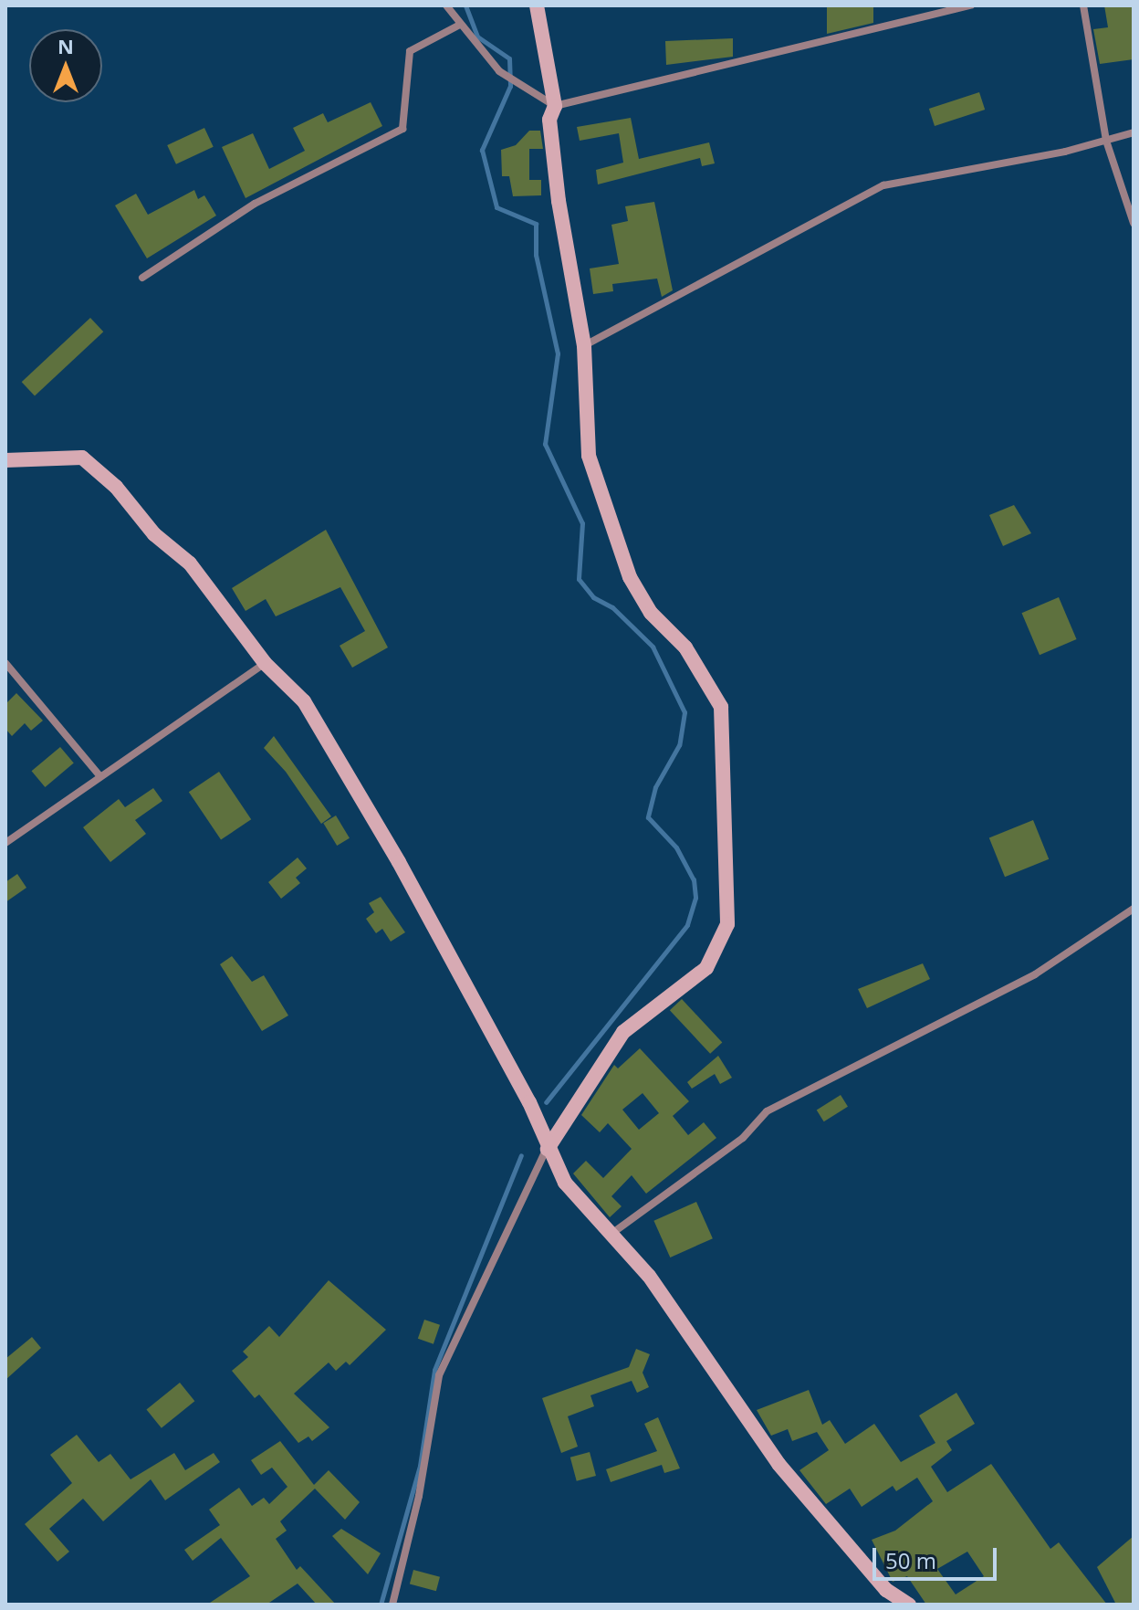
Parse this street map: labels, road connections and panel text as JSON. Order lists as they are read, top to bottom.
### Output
{
  "scale_bar": "50 m",
  "north": "top"
}
